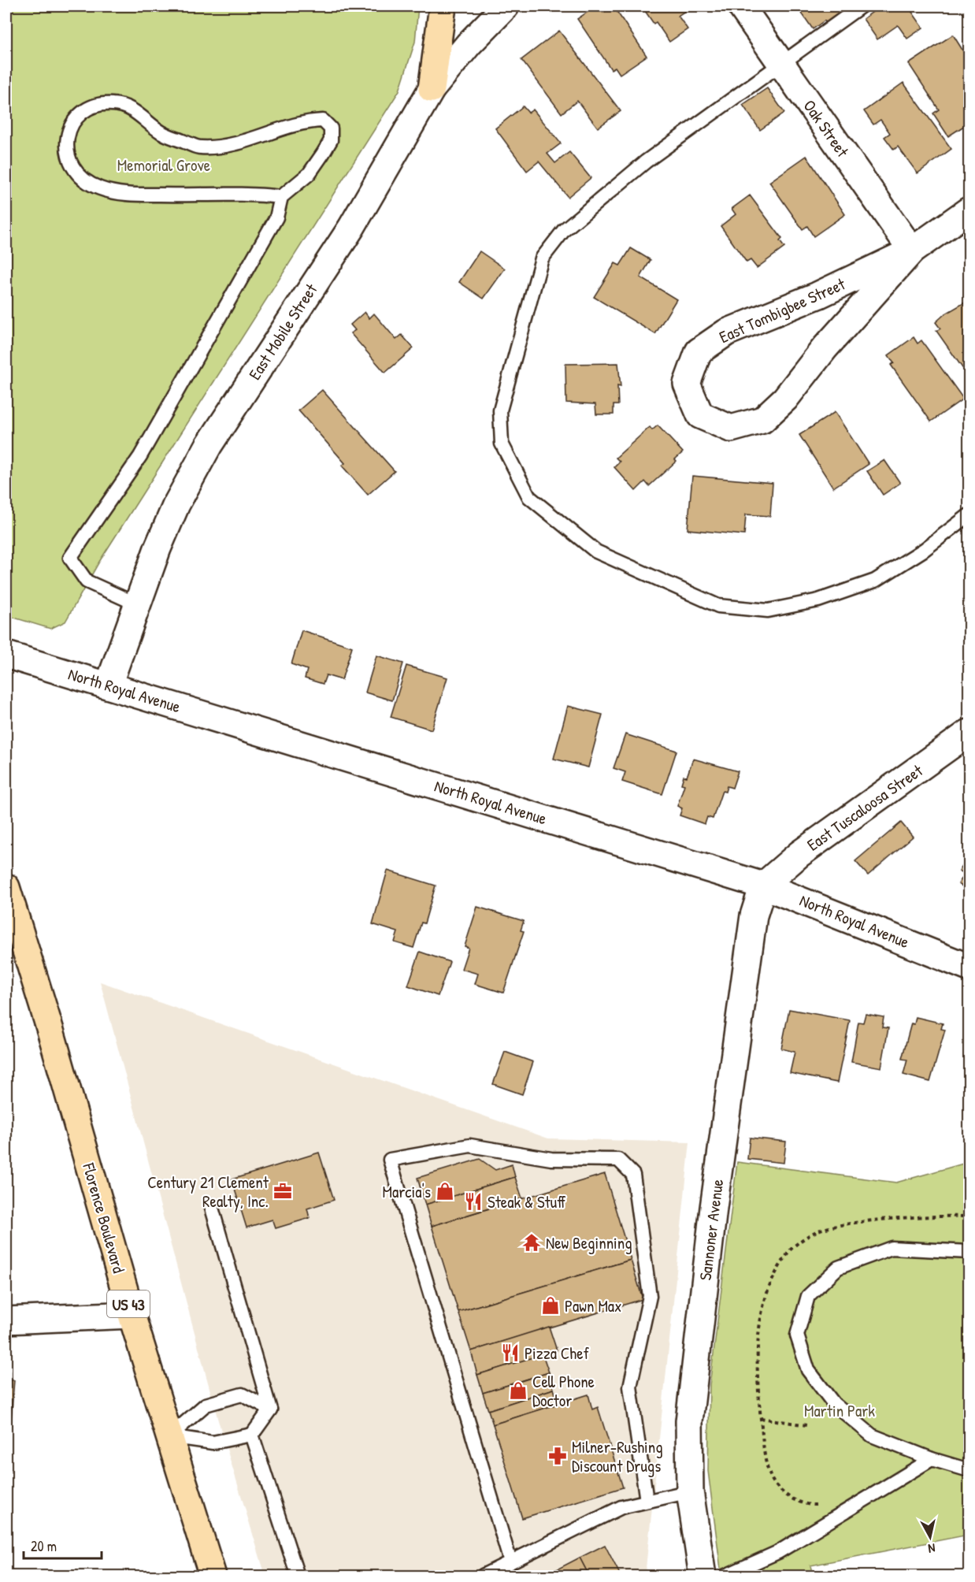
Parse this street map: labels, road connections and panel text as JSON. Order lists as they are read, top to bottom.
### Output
{
  "streets": {
    "highway": ["Florence Boulevard", "US 43"],
    "street": [
      "Oak Street",
      "East Tombigbee Street",
      "East Mobile Street",
      "North Royal Avenue",
      "East Tuscaloosa Street",
      "Sannoner Avenue"
    ]
  },
  "crossings": [
    ["Oak Street", "East Tombigbee Street"],
    ["East Mobile Street", "North Royal Avenue"],
    ["North Royal Avenue", "East Tuscaloosa Street"],
    ["North Royal Avenue", "Sannoner Avenue"],
    ["East Tuscaloosa Street", "Sannoner Avenue"]
  ],
  "parks": ["Memorial Grove", "Martin Park"],
  "places": {
    "office": ["Century 21 Clement Realty, Inc."],
    "shop": ["Marcia's", "Pawn Max", "Cell Phone Doctor"],
    "restaurant": ["Steak & Stuff", "Pizza Chef"],
    "temple": ["New Beginning"],
    "pharmacy": ["Milner-Rushing Discount Drugs"]
  },
  "scale_bar": "20 m",
  "north": "bottom"
}
